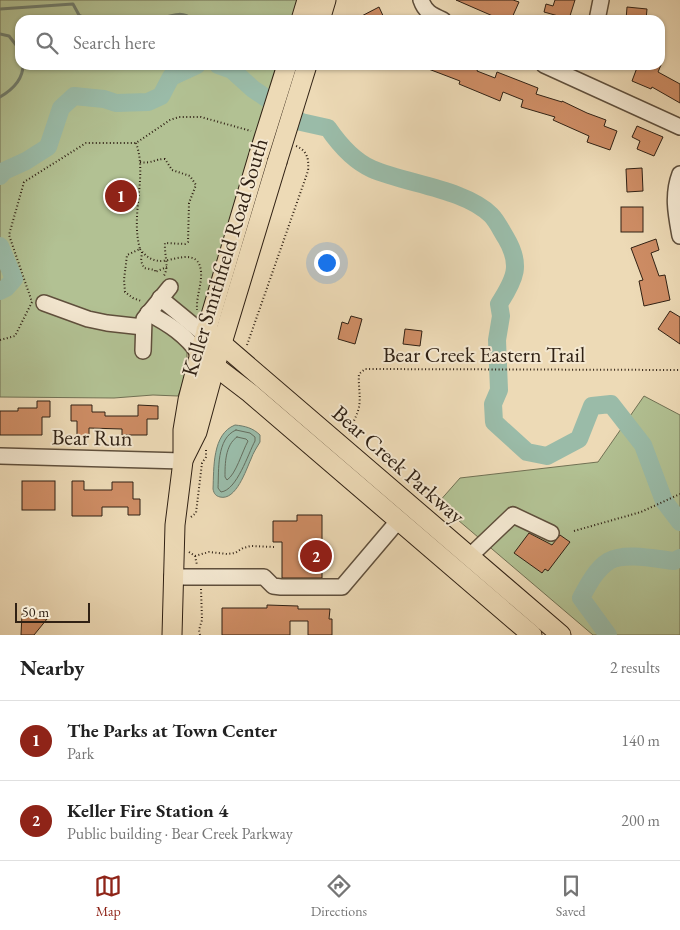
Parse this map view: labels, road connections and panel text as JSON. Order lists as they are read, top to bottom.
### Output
{
  "streets": {
    "main road": ["Keller Smithfield Road South", "Bear Creek Parkway"],
    "street": ["Bear Run"],
    "path": ["Bear Creek Eastern Trail"]
  },
  "crossings": [
    ["Keller Smithfield Road South", "Bear Run"],
    ["Keller Smithfield Road South", "Bear Creek Parkway"],
    ["Bear Creek Eastern Trail", "Bear Creek Parkway"]
  ],
  "scale_bar": "50 m",
  "page": {
    "search": "Search here",
    "pins": ["1", "2"],
    "scale": "50 m",
    "heading": ["Nearby", "2 results"],
    "list": [
      {
        "mark": "1",
        "name": "The Parks at Town Center",
        "note": "Park",
        "value": "140 m"
      },
      {
        "mark": "2",
        "name": "Keller Fire Station 4",
        "note": "Public building · Bear Creek Parkway",
        "value": "200 m"
      }
    ],
    "nav": ["Map", "Directions", "Saved"]
  }
}
